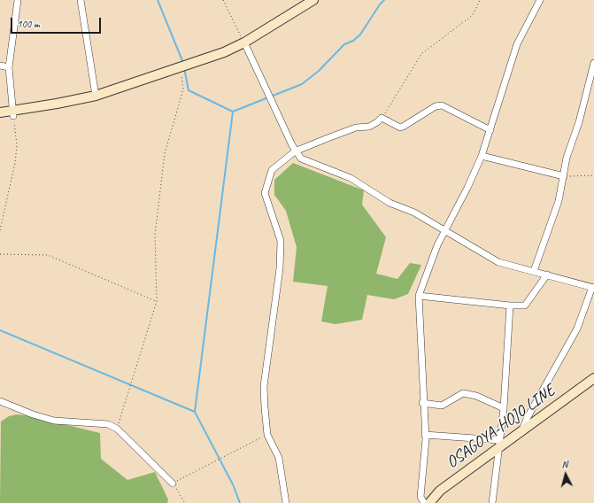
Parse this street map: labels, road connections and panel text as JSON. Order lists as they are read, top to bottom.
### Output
{
  "streets": {
    "street": ["OSAGOYA-HOJO LINE"]
  },
  "scale_bar": "100 m",
  "north": "top"
}
